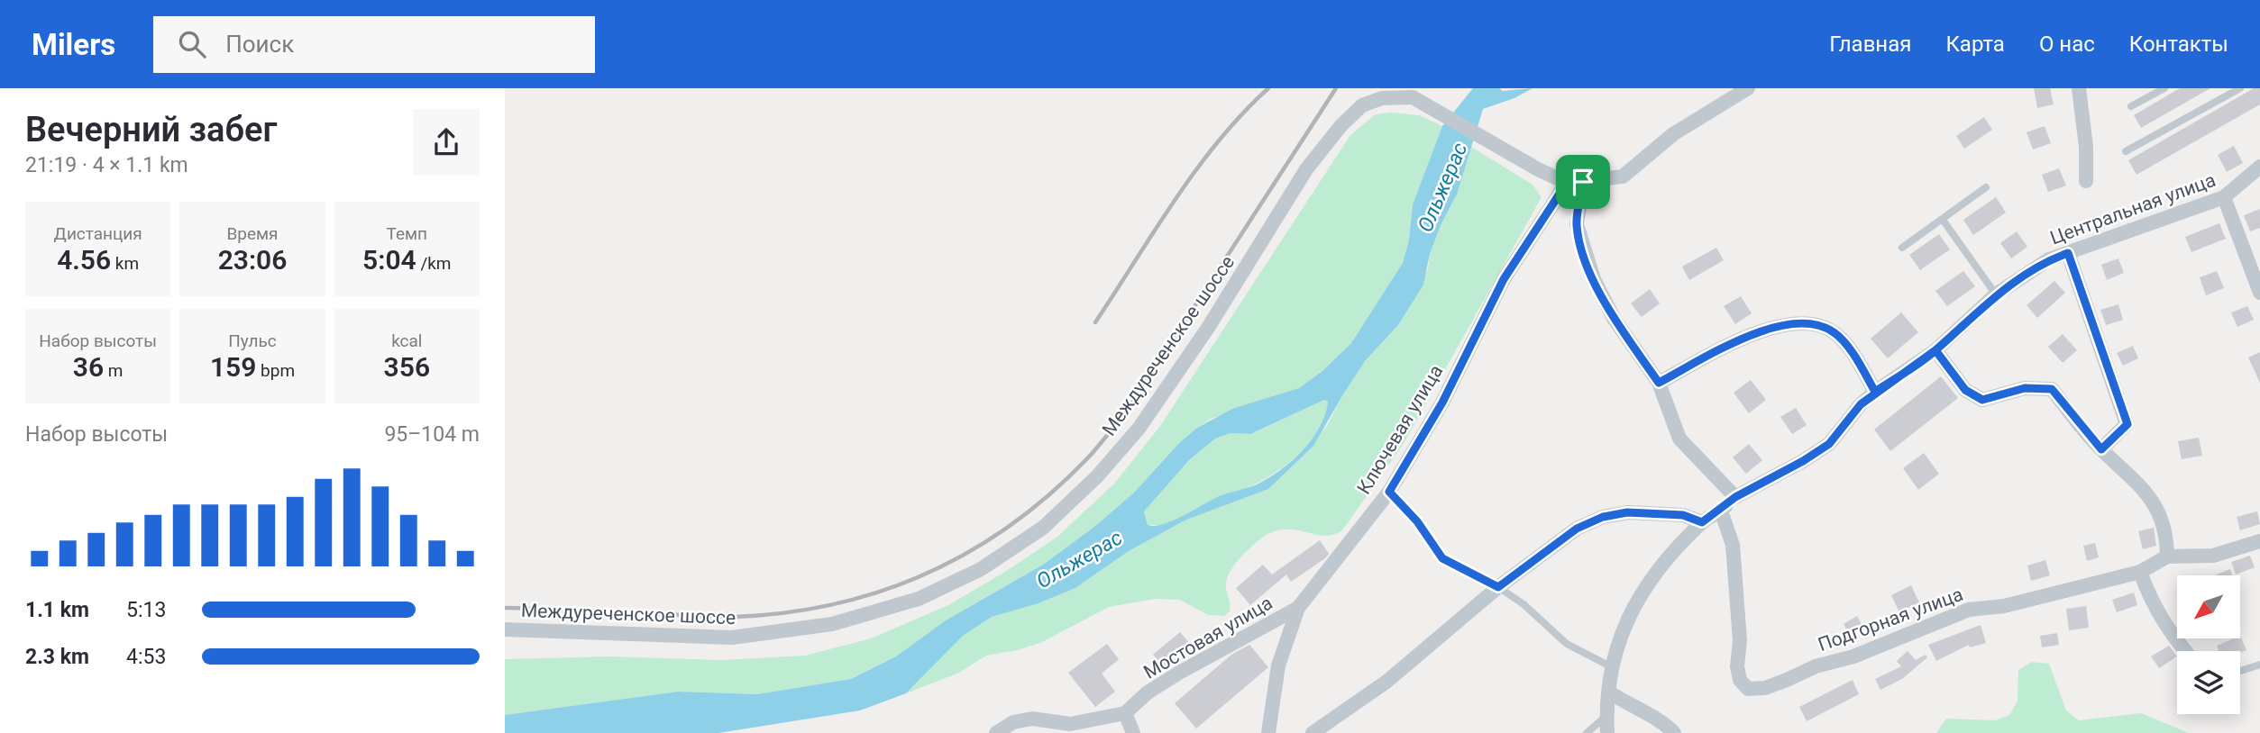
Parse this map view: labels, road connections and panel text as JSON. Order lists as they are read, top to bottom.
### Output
{
  "streets": {
    "street": [
      "Центральная улица",
      "Междуреченское шоссе",
      "Ключевая улица",
      "Подгорная улица",
      "Мостовая улица"
    ]
  },
  "crossings": [
    ["Междуреченское шоссе", "Ключевая улица"],
    ["Ключевая улица", "Мостовая улица"]
  ],
  "water": ["Ольжерас"],
  "north": "bottom left",
  "page": {
    "header": "Milers",
    "search": "Поиск",
    "nav": [
      "Главная",
      "Карта",
      "О нас",
      "Контакты"
    ],
    "heading": ["Вечерний забег", "21:19 · 4 × 1.1 km"],
    "stats": [
      ["Дистанция", "4.56 km"],
      ["Время", "23:06"],
      ["Темп", "5:04 /km"],
      ["Набор высоты", "36 m"],
      ["Пульс", "159 bpm"],
      ["kcal", "356"]
    ],
    "chart": ["Набор высоты", "95–104 m"],
    "list": [
      {
        "name": "1.1 km",
        "note": "5:13"
      },
      {
        "name": "2.3 km",
        "note": "4:53"
      }
    ]
  }
}
